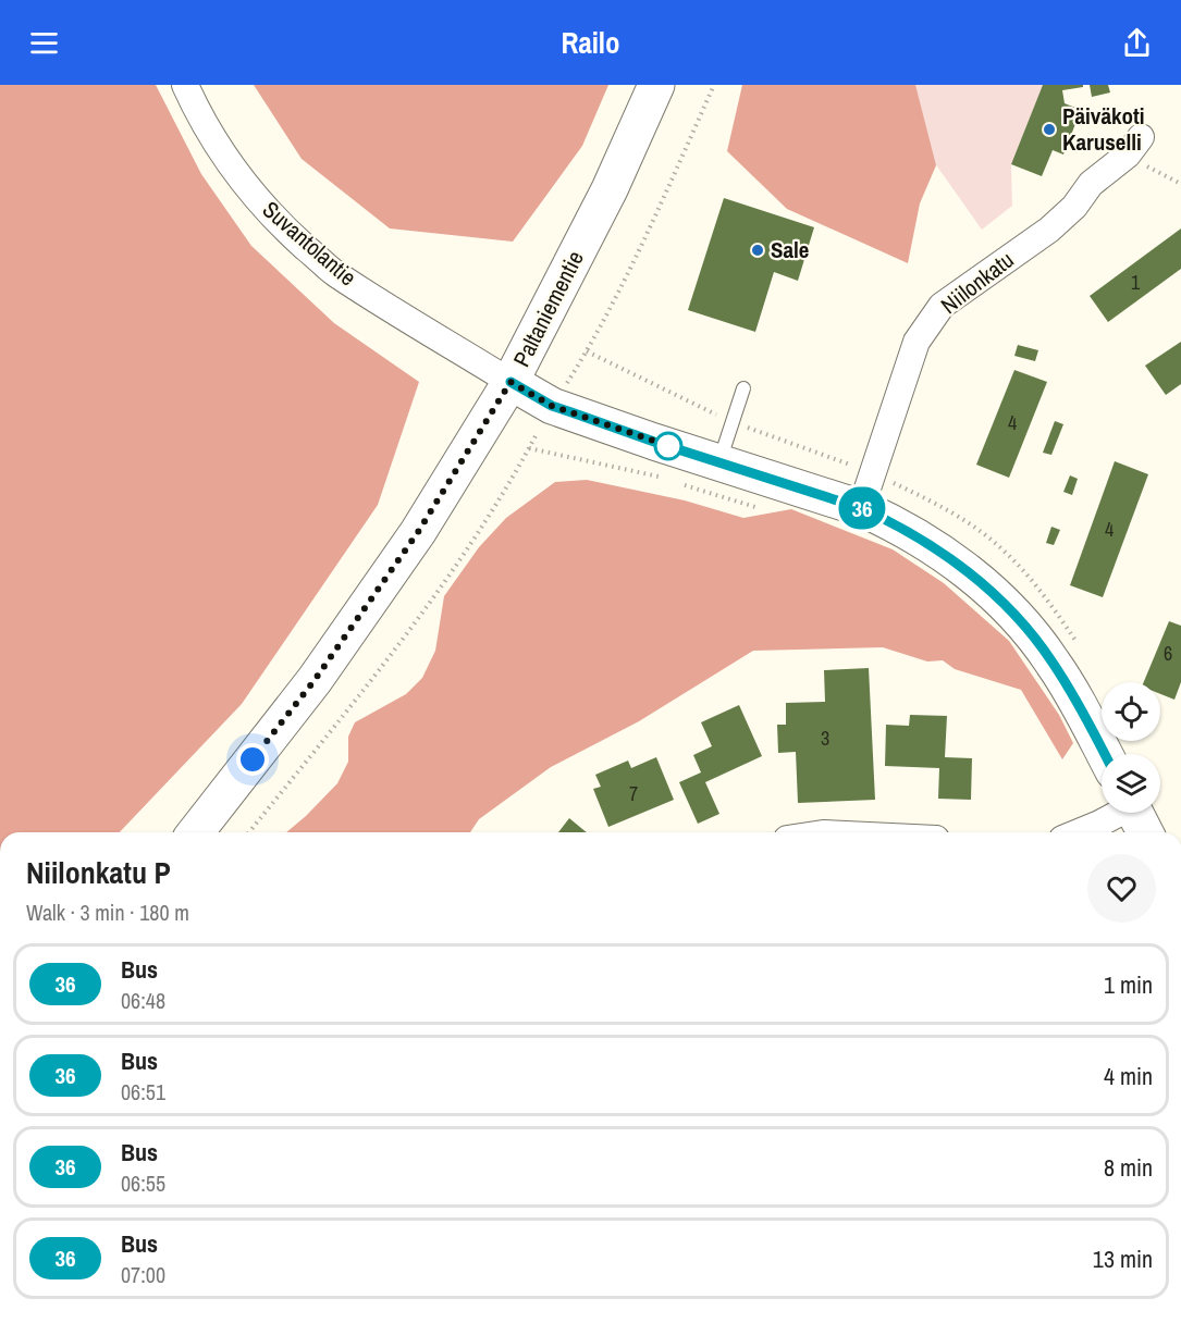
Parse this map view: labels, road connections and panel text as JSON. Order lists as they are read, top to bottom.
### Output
{
  "streets": {
    "street": ["Suvantolantie", "Niilonkatu", "Paltaniementie"]
  },
  "crossings": [
    ["Suvantolantie", "Paltaniementie"]
  ],
  "places": ["Päiväkoti Karuselli", "Sale"],
  "lines": ["bus line 36"],
  "house_numbers": [
    "1",
    "4",
    "4",
    "6",
    "3",
    "7"
  ],
  "page": {
    "header": "Railo",
    "on_map": "36",
    "heading": ["Niilonkatu P", "Walk · 3 min · 180 m"],
    "list": [
      {
        "mark": "36",
        "name": "Bus",
        "note": "06:48",
        "value": "1 min"
      },
      {
        "mark": "36",
        "name": "Bus",
        "note": "06:51",
        "value": "4 min"
      },
      {
        "mark": "36",
        "name": "Bus",
        "note": "06:55",
        "value": "8 min"
      },
      {
        "mark": "36",
        "name": "Bus",
        "note": "07:00",
        "value": "13 min"
      }
    ]
  }
}
